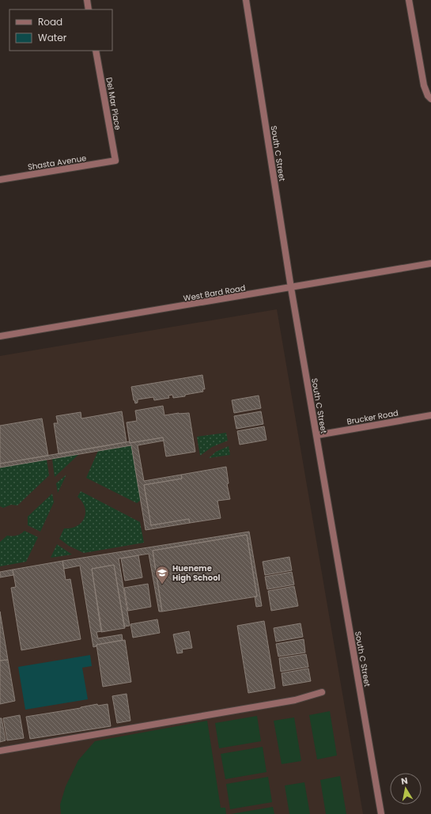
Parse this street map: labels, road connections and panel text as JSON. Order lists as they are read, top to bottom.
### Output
{
  "streets": {
    "street": [
      "Del Mar Place",
      "South C Street",
      "Shasta Avenue",
      "West Bard Road",
      "Brucker Road"
    ]
  },
  "crossings": [
    ["Del Mar Place", "Shasta Avenue"],
    ["South C Street", "West Bard Road"],
    ["South C Street", "Brucker Road"]
  ],
  "places": {
    "school or university": ["Hueneme High School"]
  },
  "legend": ["Road", "Water"],
  "north": "top"
}
